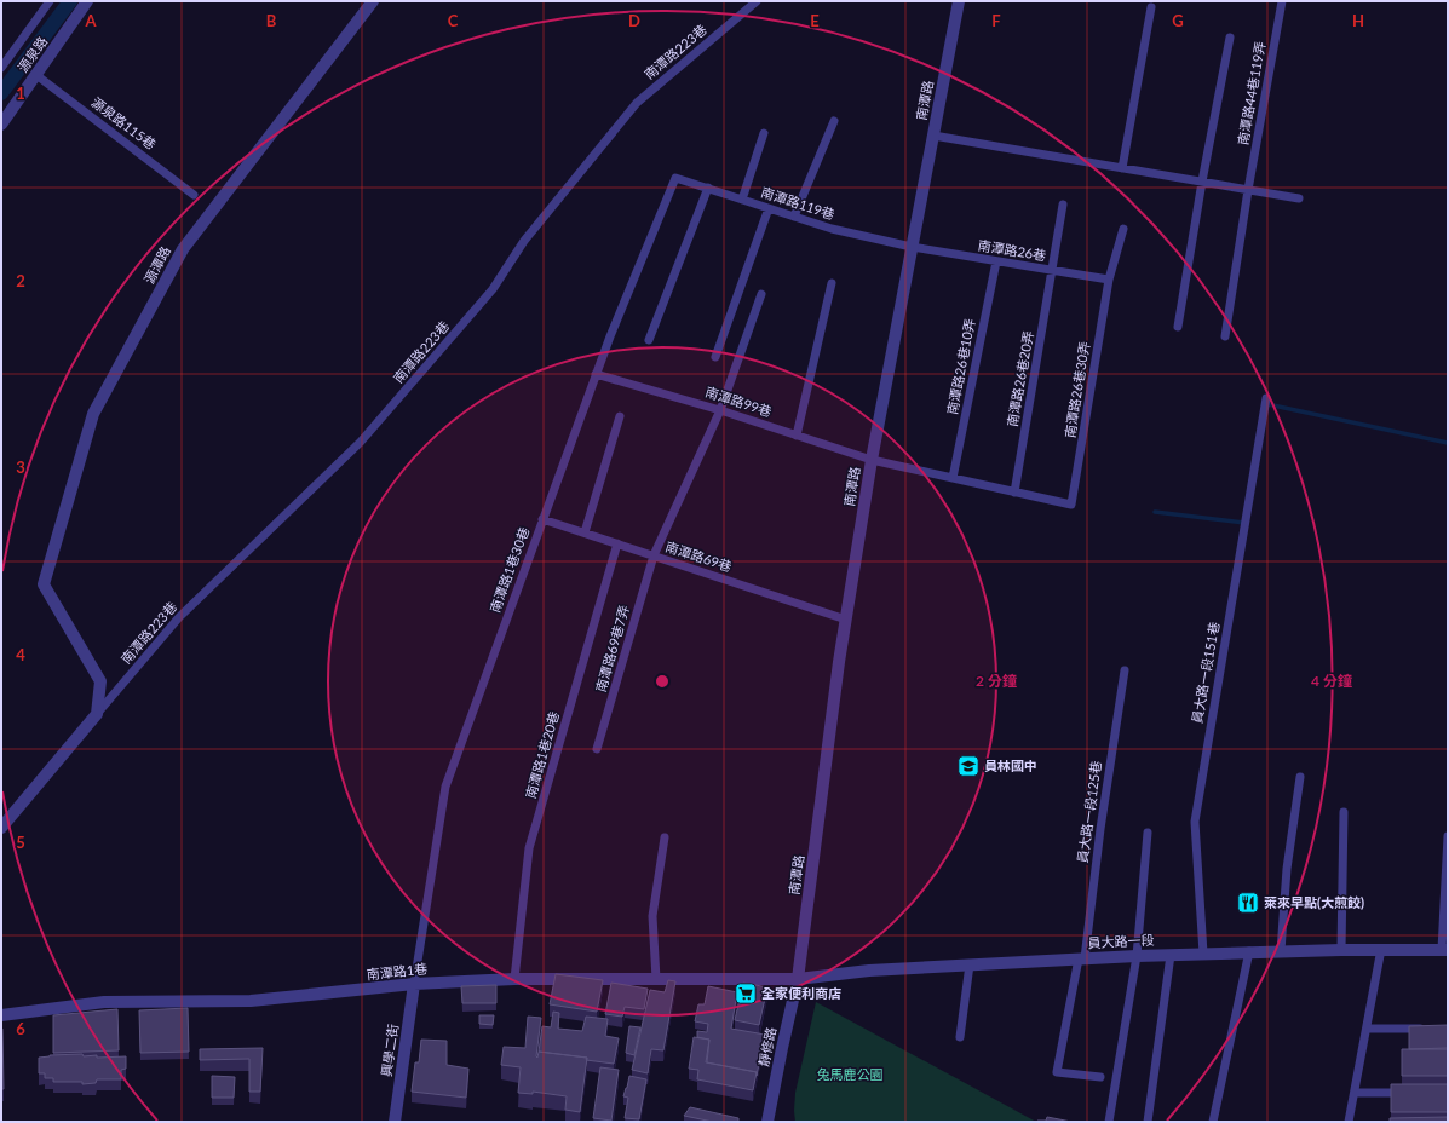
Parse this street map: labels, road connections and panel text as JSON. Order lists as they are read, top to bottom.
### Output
{
  "streets": {
    "street": [
      "源泉路",
      "南潭路",
      "源潭路",
      "員大路一段",
      "南潭路1巷",
      "靜修路",
      "興學二街"
    ],
    "lane": [
      "南潭路223巷",
      "南潭路44巷119弄",
      "源泉路115巷",
      "南潭路119巷",
      "南潭路26巷",
      "南潭路26巷10弄",
      "南潭路26巷20弄",
      "南潭路26巷30弄",
      "南潭路99巷",
      "南潭路69巷",
      "南潭路1巷30巷",
      "南潭路69巷7弄",
      "員大路一段151巷",
      "南潭路1巷20巷",
      "員大路一段125巷"
    ]
  },
  "crossings": [
    ["南潭路223巷", "源潭路"],
    ["源泉路", "源泉路115巷"],
    ["南潭路", "南潭路119巷"],
    ["南潭路", "南潭路26巷"],
    ["南潭路", "南潭路99巷"],
    ["南潭路", "南潭路69巷"],
    ["南潭路", "員大路一段"],
    ["南潭路", "南潭路1巷"],
    ["南潭路", "靜修路"],
    ["南潭路119巷", "南潭路26巷"],
    ["南潭路119巷", "南潭路1巷30巷"],
    ["南潭路26巷", "南潭路26巷10弄"],
    ["南潭路26巷", "南潭路26巷20弄"],
    ["南潭路26巷", "南潭路26巷30弄"],
    ["南潭路26巷10弄", "南潭路99巷"],
    ["南潭路26巷20弄", "南潭路99巷"],
    ["南潭路26巷30弄", "南潭路99巷"],
    ["南潭路99巷", "南潭路1巷30巷"],
    ["南潭路99巷", "南潭路69巷7弄"],
    ["南潭路69巷", "南潭路1巷30巷"],
    ["南潭路69巷", "南潭路69巷7弄"],
    ["南潭路69巷", "南潭路1巷20巷"],
    ["南潭路1巷30巷", "南潭路1巷"],
    ["南潭路1巷30巷", "興學二街"],
    ["員大路一段151巷", "員大路一段"],
    ["南潭路1巷20巷", "南潭路1巷"],
    ["員大路一段125巷", "員大路一段"],
    ["員大路一段", "南潭路1巷"],
    ["員大路一段", "靜修路"],
    ["南潭路1巷", "靜修路"],
    ["南潭路1巷", "興學二街"]
  ],
  "parks": ["兔馬鹿公園"],
  "places": {
    "school or university": ["員林國中"],
    "restaurant": ["萊來早點(大煎餃)"],
    "supermarket": ["全家便利商店"]
  },
  "grid": {
    "columns": [
      "A",
      "B",
      "C",
      "D",
      "E",
      "F",
      "G",
      "H"
    ],
    "rows": [
      "1",
      "2",
      "3",
      "4",
      "5",
      "6"
    ]
  },
  "rings": ["2 分鐘", "4 分鐘"]
}
